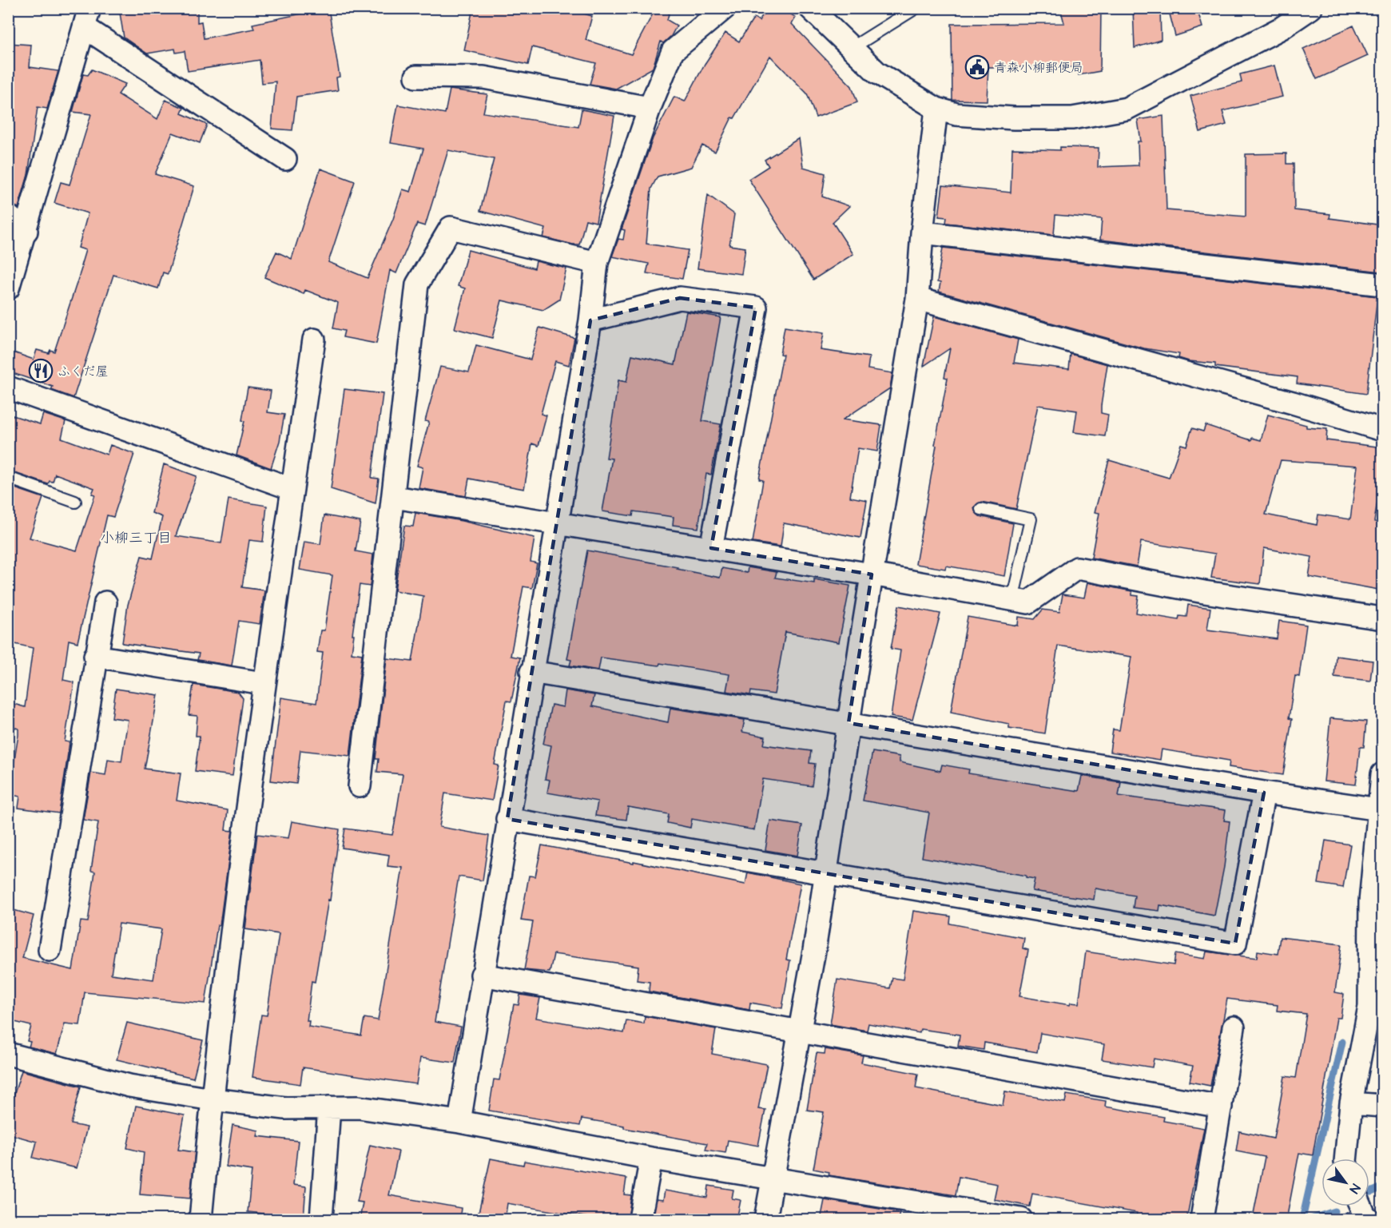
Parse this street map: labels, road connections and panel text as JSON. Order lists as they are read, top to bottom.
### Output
{
  "districts": ["小柳三丁目"],
  "places": {
    "public building": ["青森小柳郵便局"],
    "restaurant": ["ふくだ屋"]
  },
  "north": "bottom right"
}
